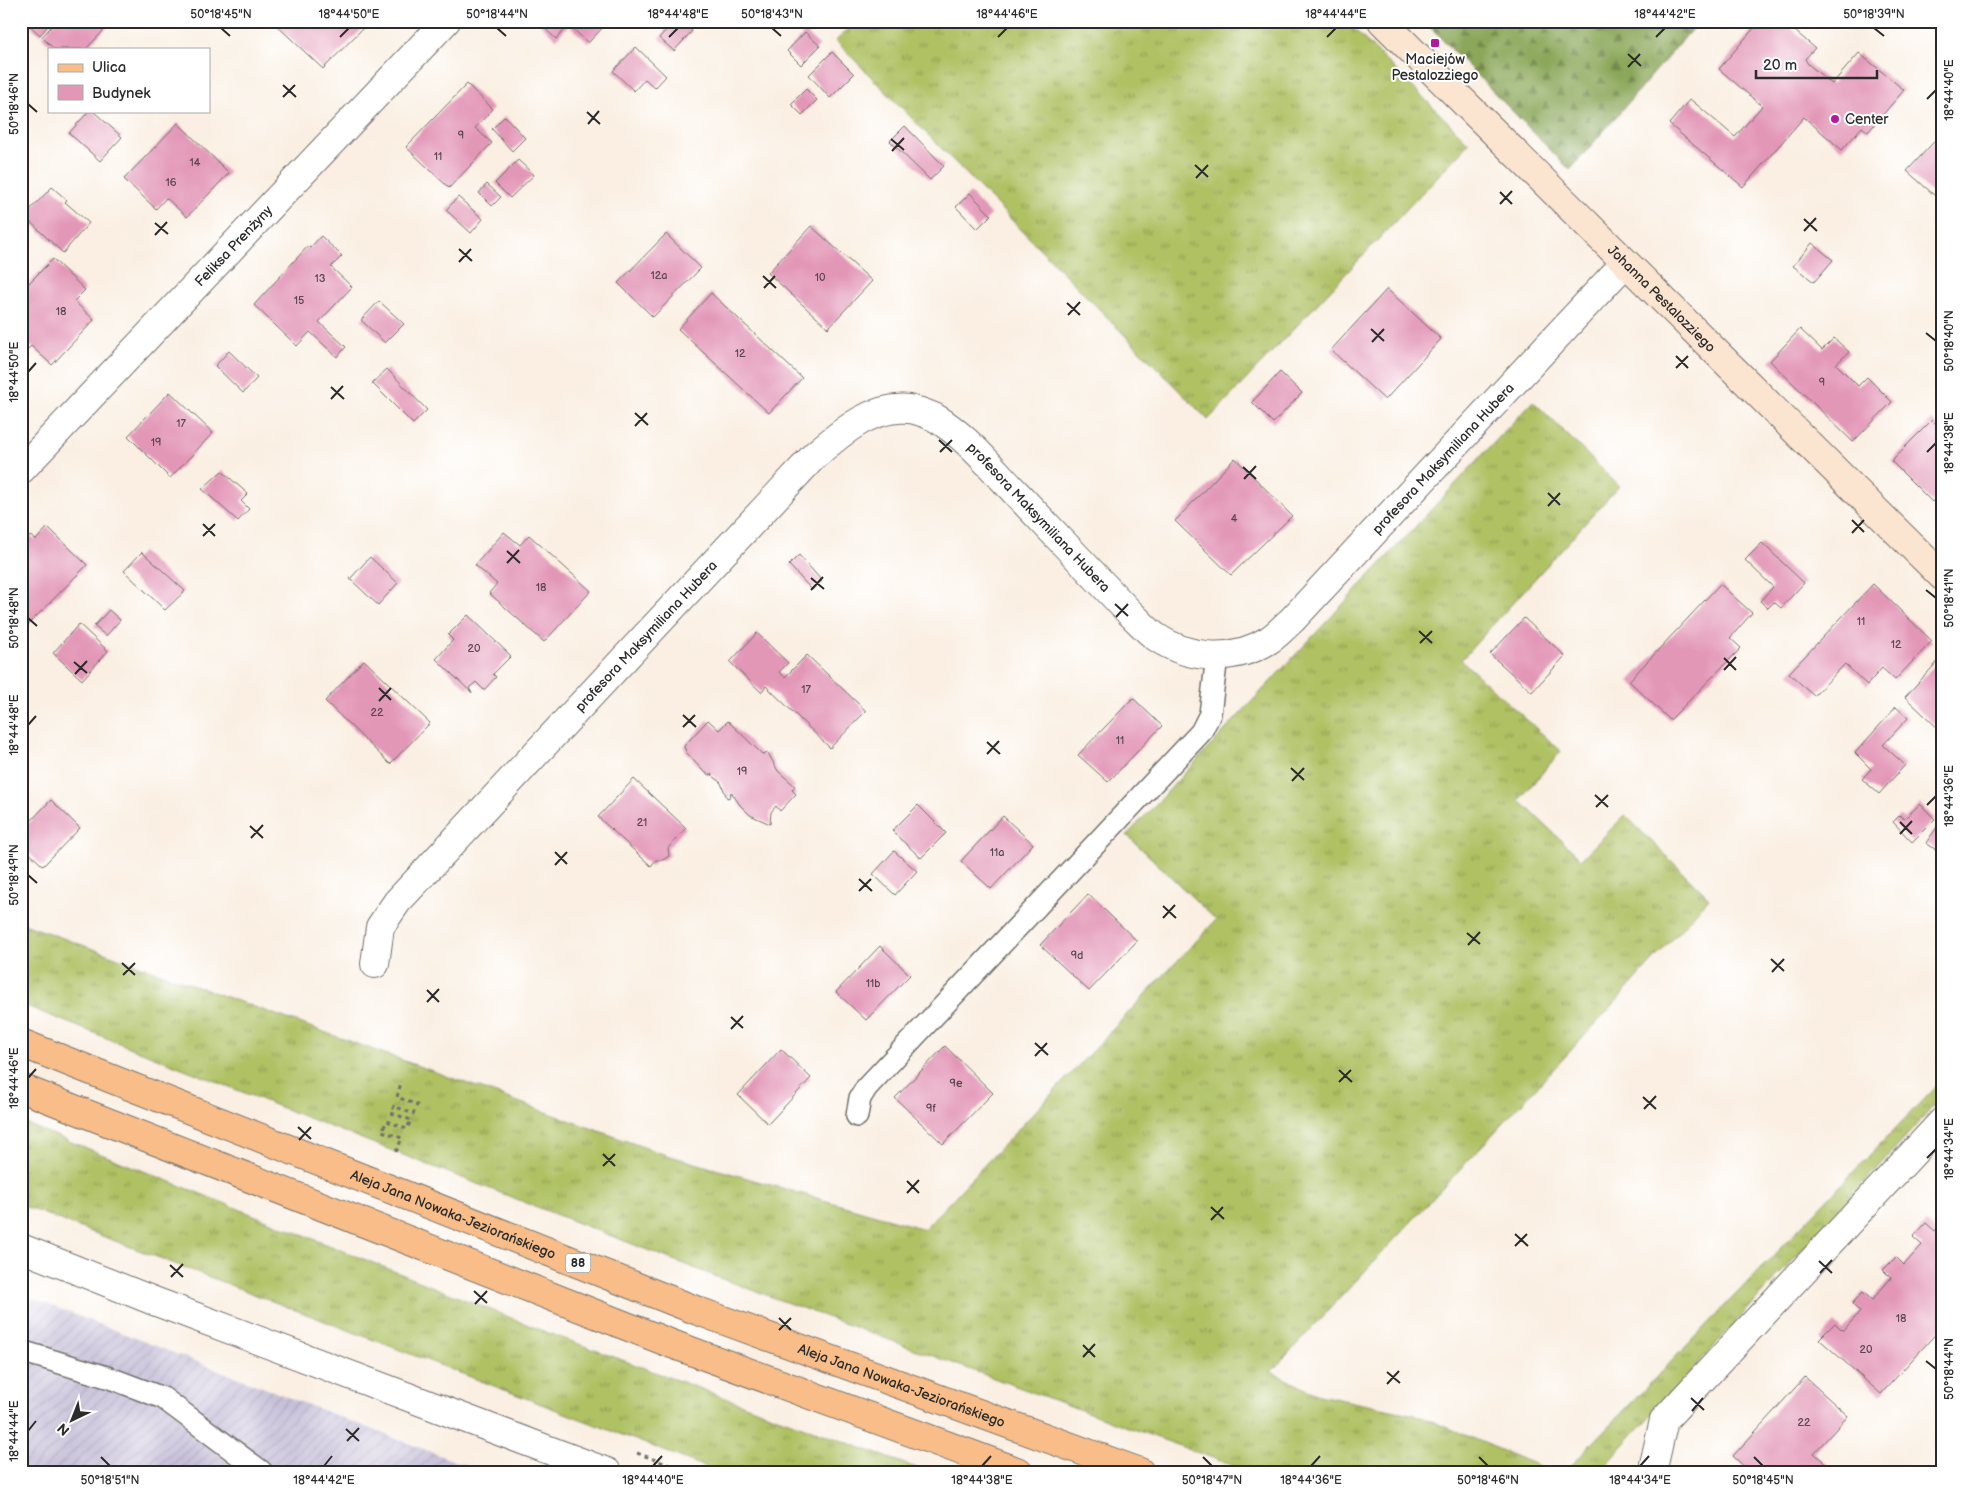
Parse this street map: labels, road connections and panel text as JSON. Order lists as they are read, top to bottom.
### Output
{
  "streets": {
    "main road": ["Aleja Jana Nowaka-Jeziorańskiego", "88"],
    "street": ["Feliksa Prenżyny", "Johanna Pestalozziego", "profesora Maksymiliana Hubera"]
  },
  "crossings": [
    ["Johanna Pestalozziego", "profesora Maksymiliana Hubera"]
  ],
  "places": {
    "transit": ["Maciejów Pestalozziego"],
    "other": ["Center"]
  },
  "house_numbers": [
    "9",
    "11",
    "14",
    "16",
    "12a",
    "10",
    "13",
    "15",
    "18",
    "12",
    "9",
    "17",
    "19",
    "4",
    "18",
    "11",
    "12",
    "20",
    "17",
    "22",
    "11",
    "19",
    "21",
    "11a",
    "9d",
    "11b",
    "9e",
    "9f",
    "18",
    "20",
    "22"
  ],
  "legend": ["Ulica", "Budynek"],
  "scale_bar": "20 m",
  "north": "bottom left",
  "coordinates": [
    "50°18'45\"N",
    "18°44'50\"E",
    "50°18'44\"N",
    "18°44'48\"E",
    "50°18'43\"N",
    "18°44'46\"E",
    "18°44'44\"E",
    "18°44'42\"E",
    "50°18'39\"N",
    "18°44'40\"E",
    "50°18'46\"N",
    "50°18'40\"N",
    "18°44'38\"E",
    "50°18'41\"N",
    "50°18'48\"N",
    "18°44'36\"E",
    "50°18'49\"N",
    "18°44'34\"E",
    "50°18'51\"N",
    "50°18'47\"N"
  ]
}
